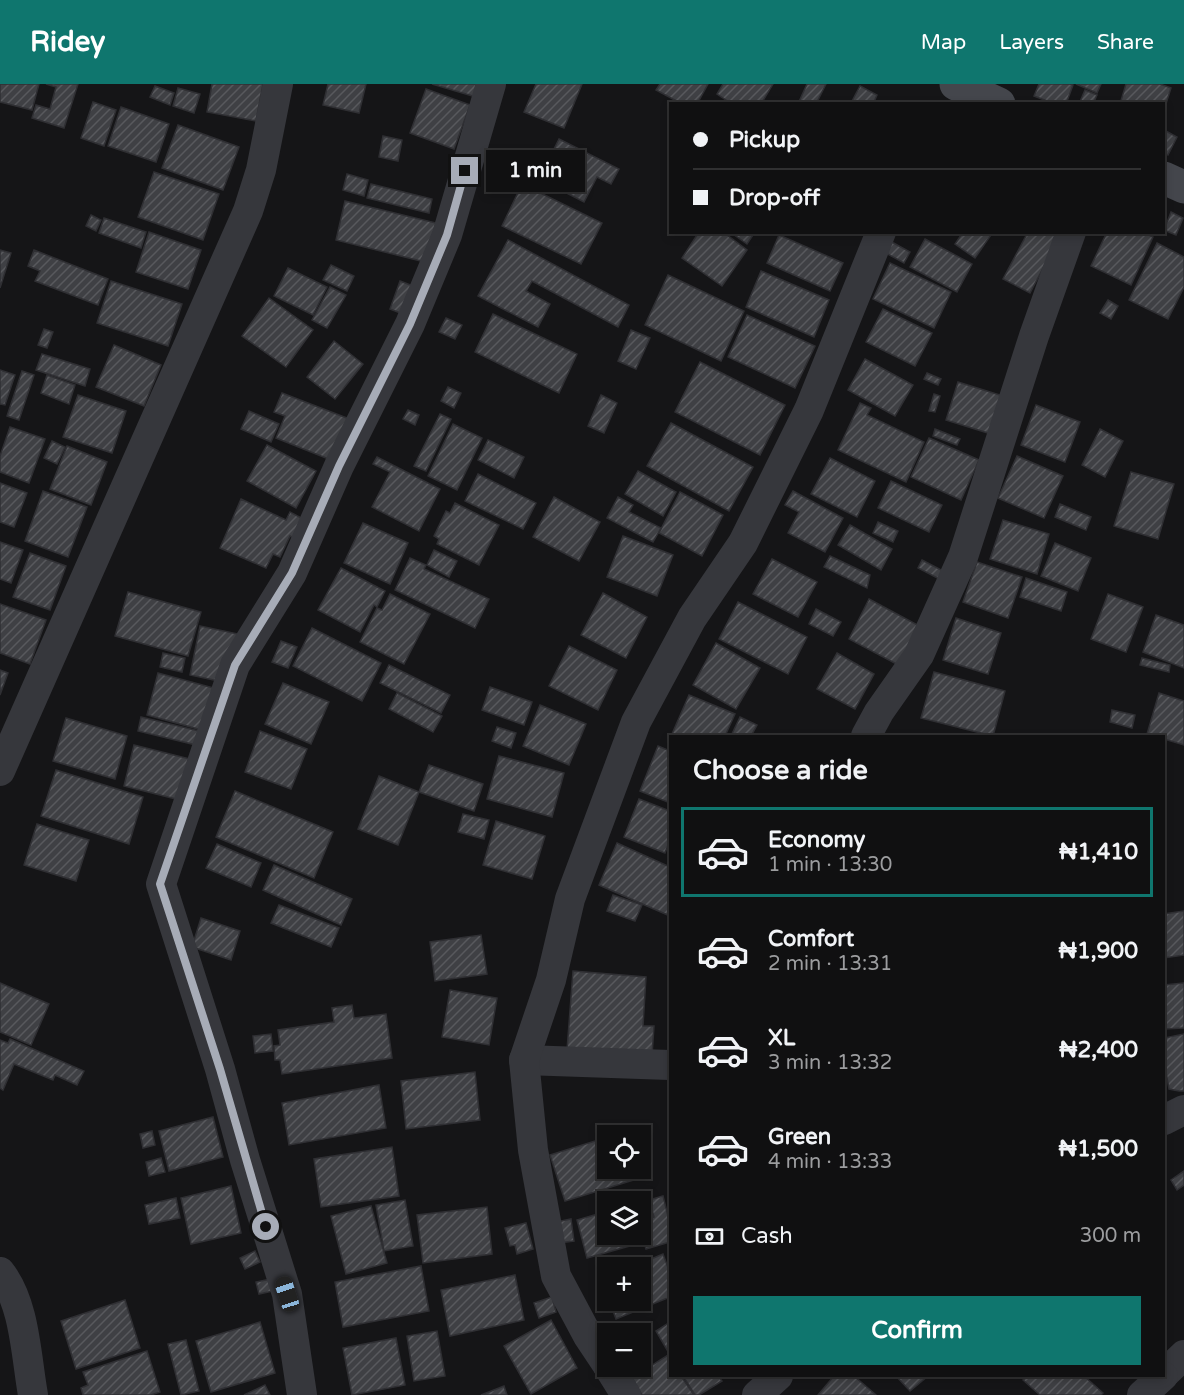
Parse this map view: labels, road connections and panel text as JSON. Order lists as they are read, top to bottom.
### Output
{
  "page": {
    "header": "Ridey",
    "nav": ["Map", "Layers", "Share"],
    "banner": ["Pickup", "Drop-off"],
    "bubble": "1 min",
    "heading": "Choose a ride",
    "list": [
      {
        "name": "Economy",
        "note": "1 min · 13:30",
        "value": "₦1,410"
      },
      {
        "name": "Comfort",
        "note": "2 min · 13:31",
        "value": "₦1,900"
      },
      {
        "name": "XL",
        "note": "3 min · 13:32",
        "value": "₦2,400"
      },
      {
        "name": "Green",
        "note": "4 min · 13:33",
        "value": "₦1,500"
      }
    ],
    "map_buttons": ["+", "−"],
    "pay": ["Cash", "300 m"],
    "buttons": "Confirm"
  }
}
